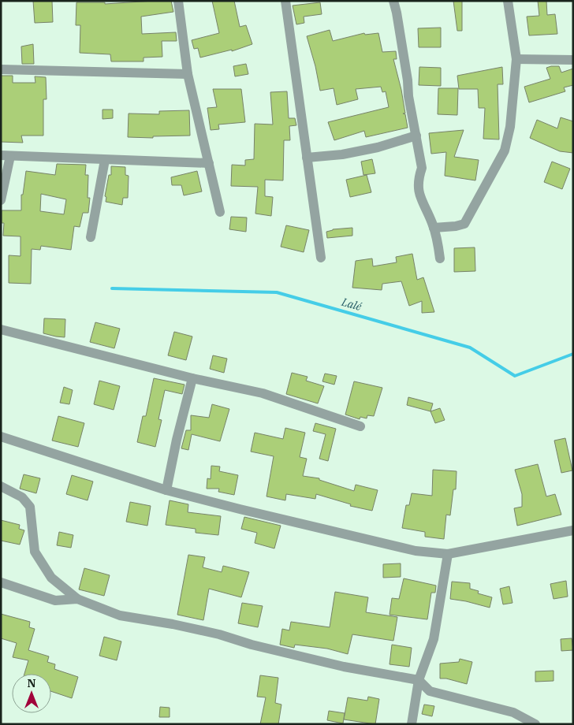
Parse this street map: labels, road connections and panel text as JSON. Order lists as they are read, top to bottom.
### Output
{
  "water": ["Lalé"],
  "north": "top"
}
